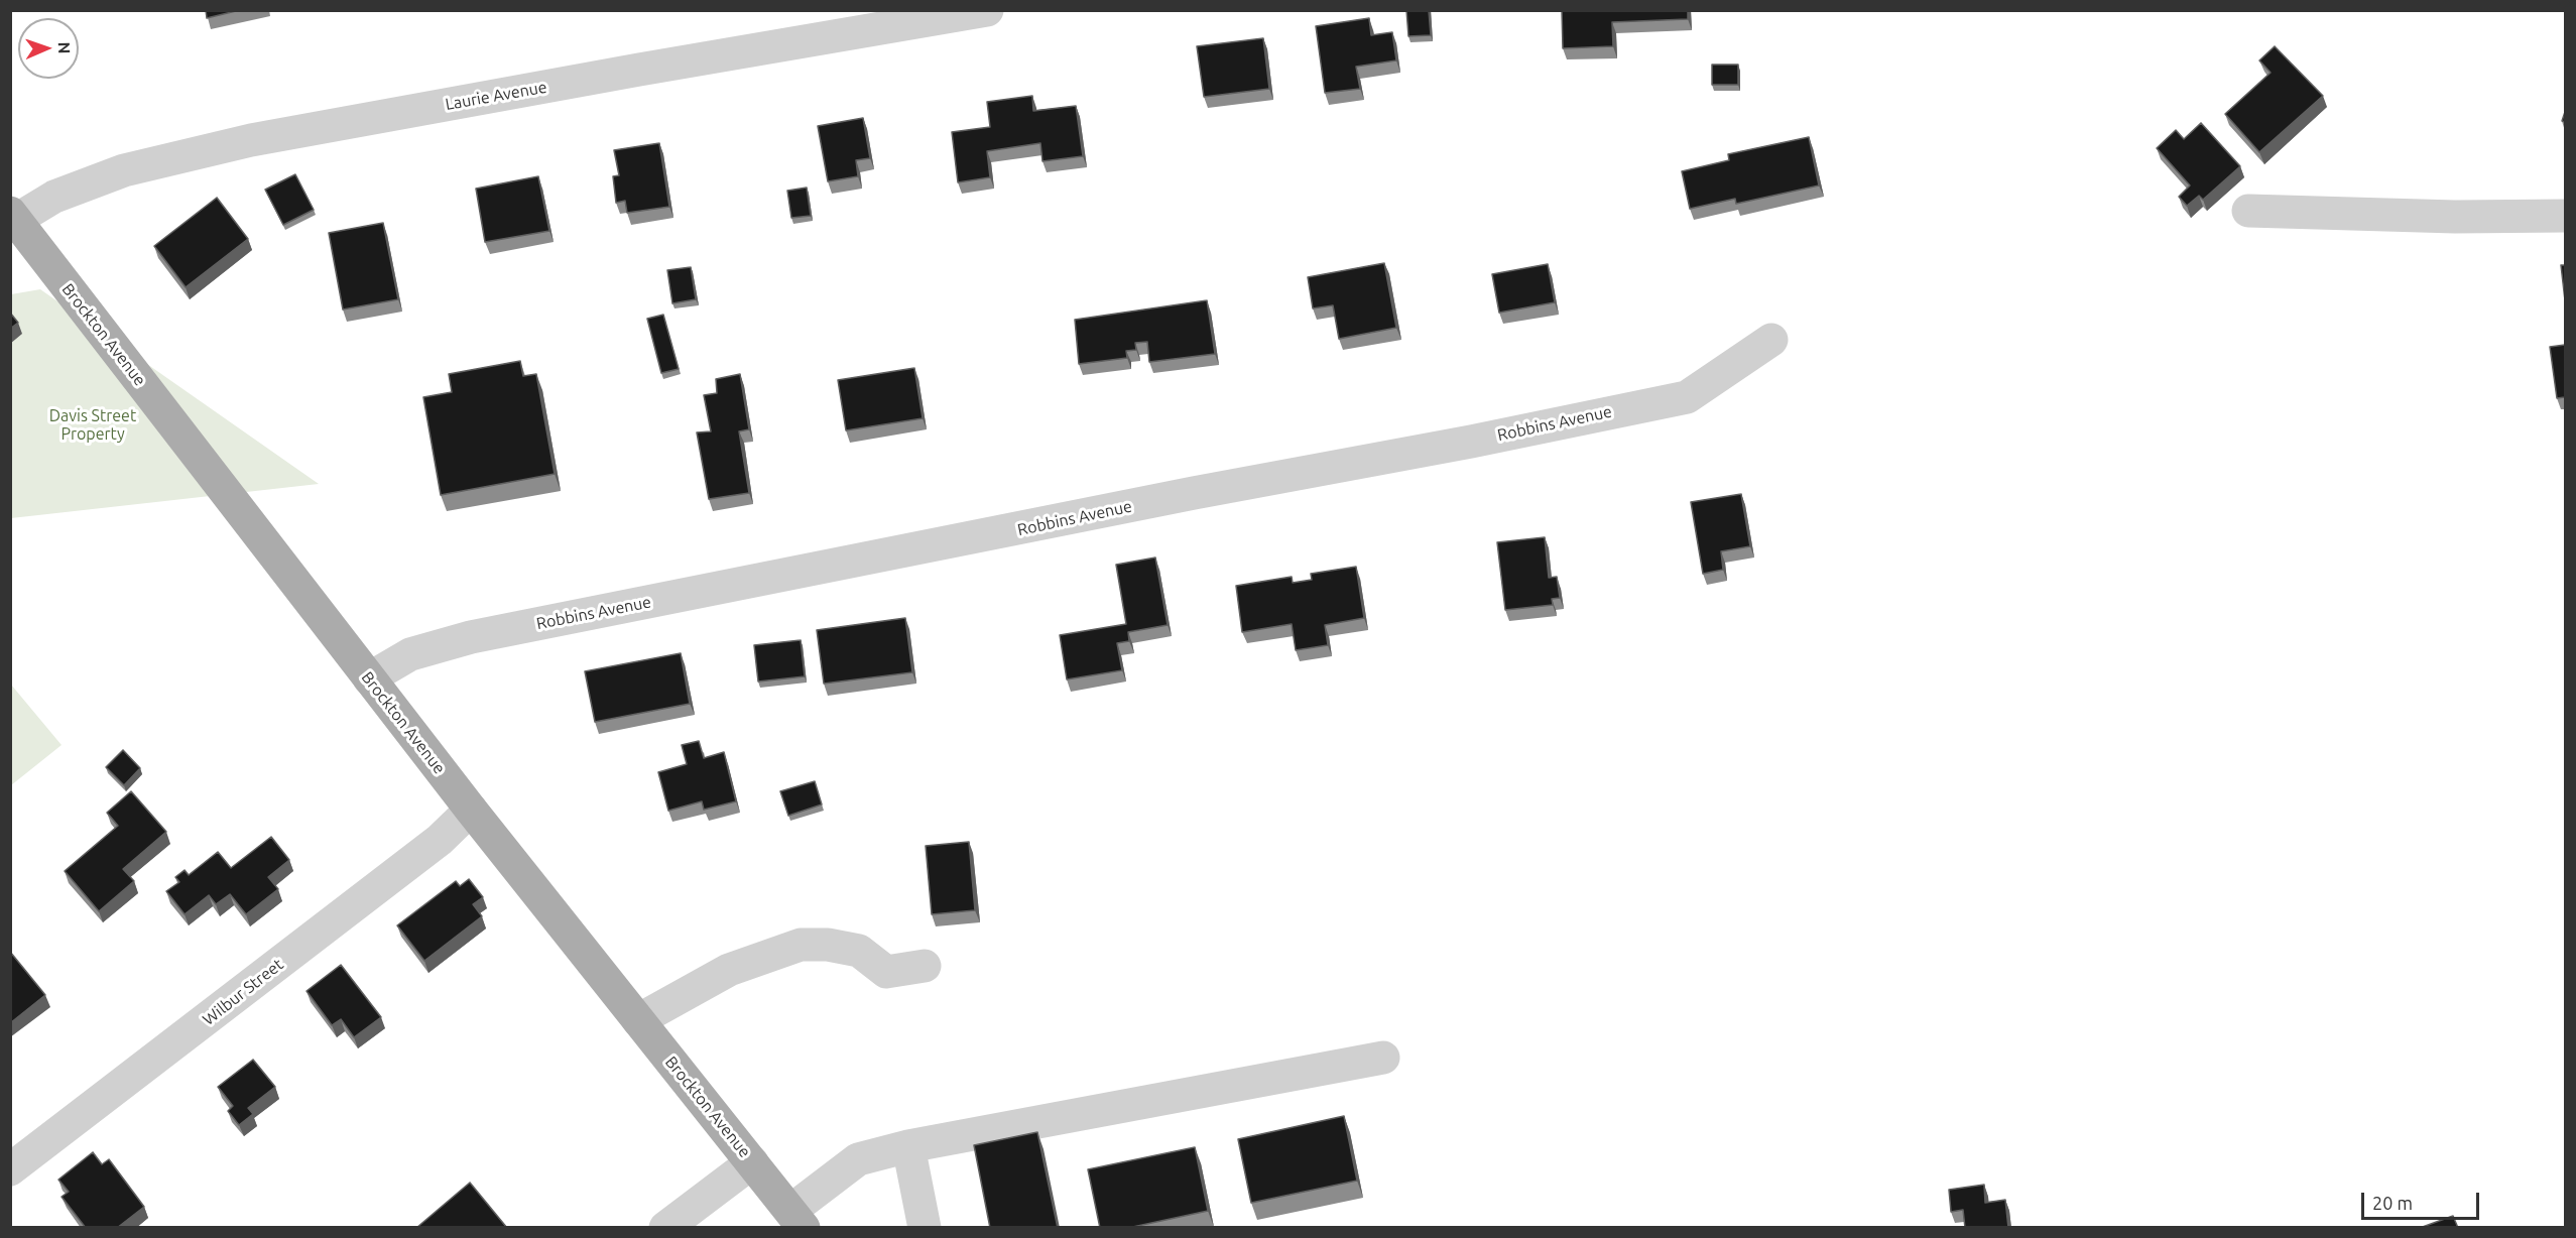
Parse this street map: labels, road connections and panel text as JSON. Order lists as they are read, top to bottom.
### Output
{
  "streets": {
    "main road": ["Brockton Avenue"],
    "street": ["Laurie Avenue", "Robbins Avenue", "Wilbur Street"]
  },
  "crossings": [
    ["Laurie Avenue", "Brockton Avenue"],
    ["Brockton Avenue", "Robbins Avenue"],
    ["Brockton Avenue", "Wilbur Street"]
  ],
  "parks": ["Davis Street Property"],
  "scale_bar": "20 m",
  "north": "right"
}
